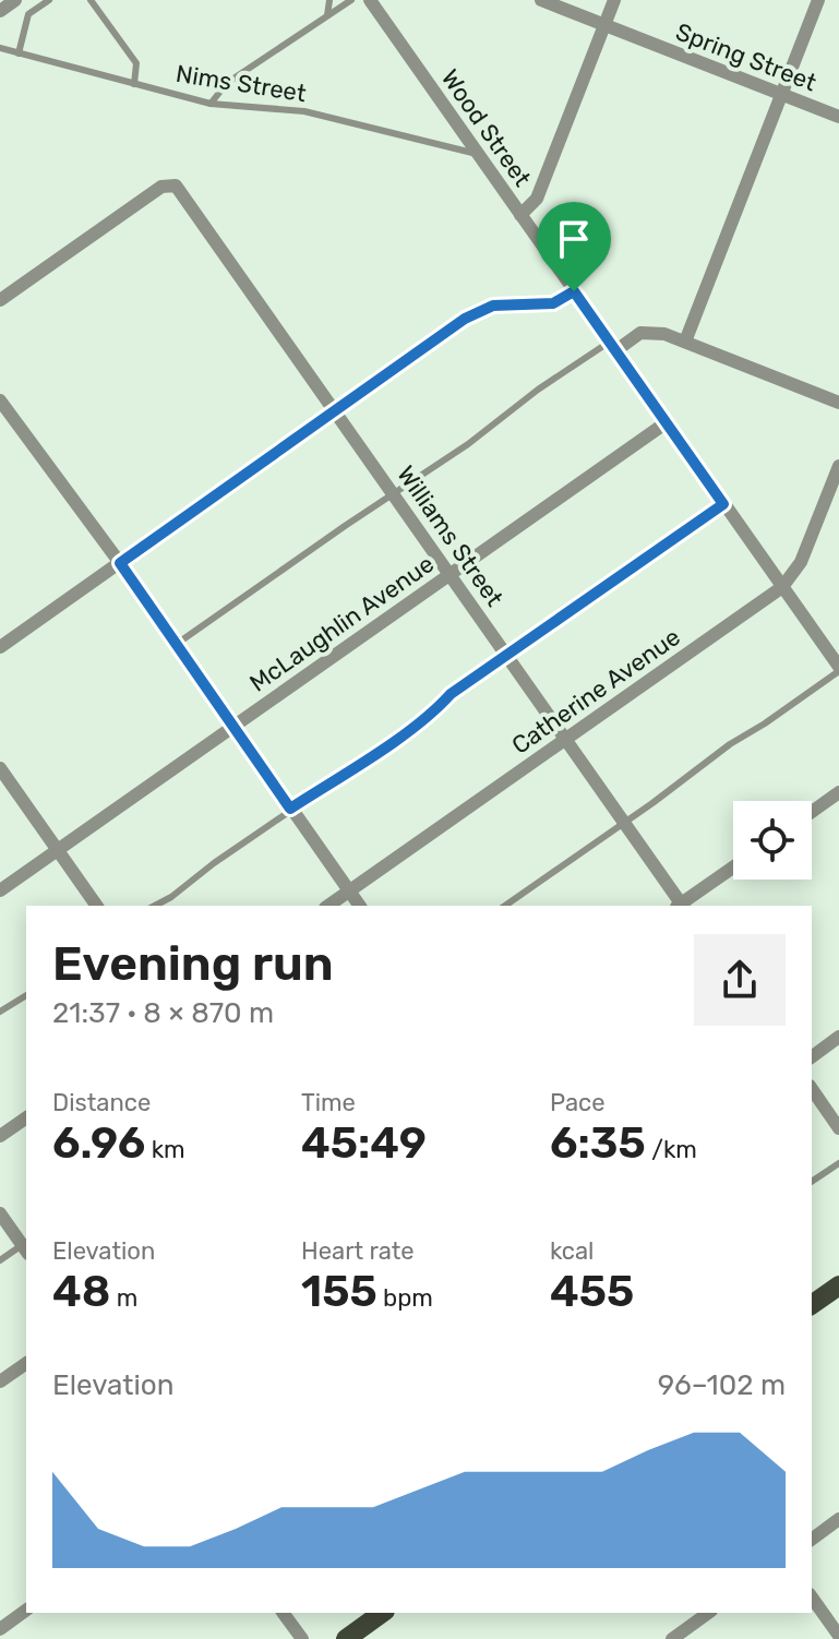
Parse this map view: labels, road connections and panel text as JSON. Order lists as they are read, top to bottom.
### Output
{
  "streets": {
    "street": [
      "Spring Street",
      "Wood Street",
      "Williams Street",
      "McLaughlin Avenue",
      "Catherine Avenue"
    ],
    "lane": ["Nims Street"]
  },
  "crossings": [
    ["Nims Street", "Wood Street"],
    ["Wood Street", "McLaughlin Avenue"],
    ["Wood Street", "Catherine Avenue"],
    ["Williams Street", "McLaughlin Avenue"],
    ["Williams Street", "Catherine Avenue"]
  ],
  "page": {
    "heading": ["Evening run", "21:37 · 8 × 870 m"],
    "stats": [
      ["Distance", "6.96 km"],
      ["Time", "45:49"],
      ["Pace", "6:35 /km"],
      ["Elevation", "48 m"],
      ["Heart rate", "155 bpm"],
      ["kcal", "455"]
    ],
    "chart": ["Elevation", "96–102 m"]
  }
}
